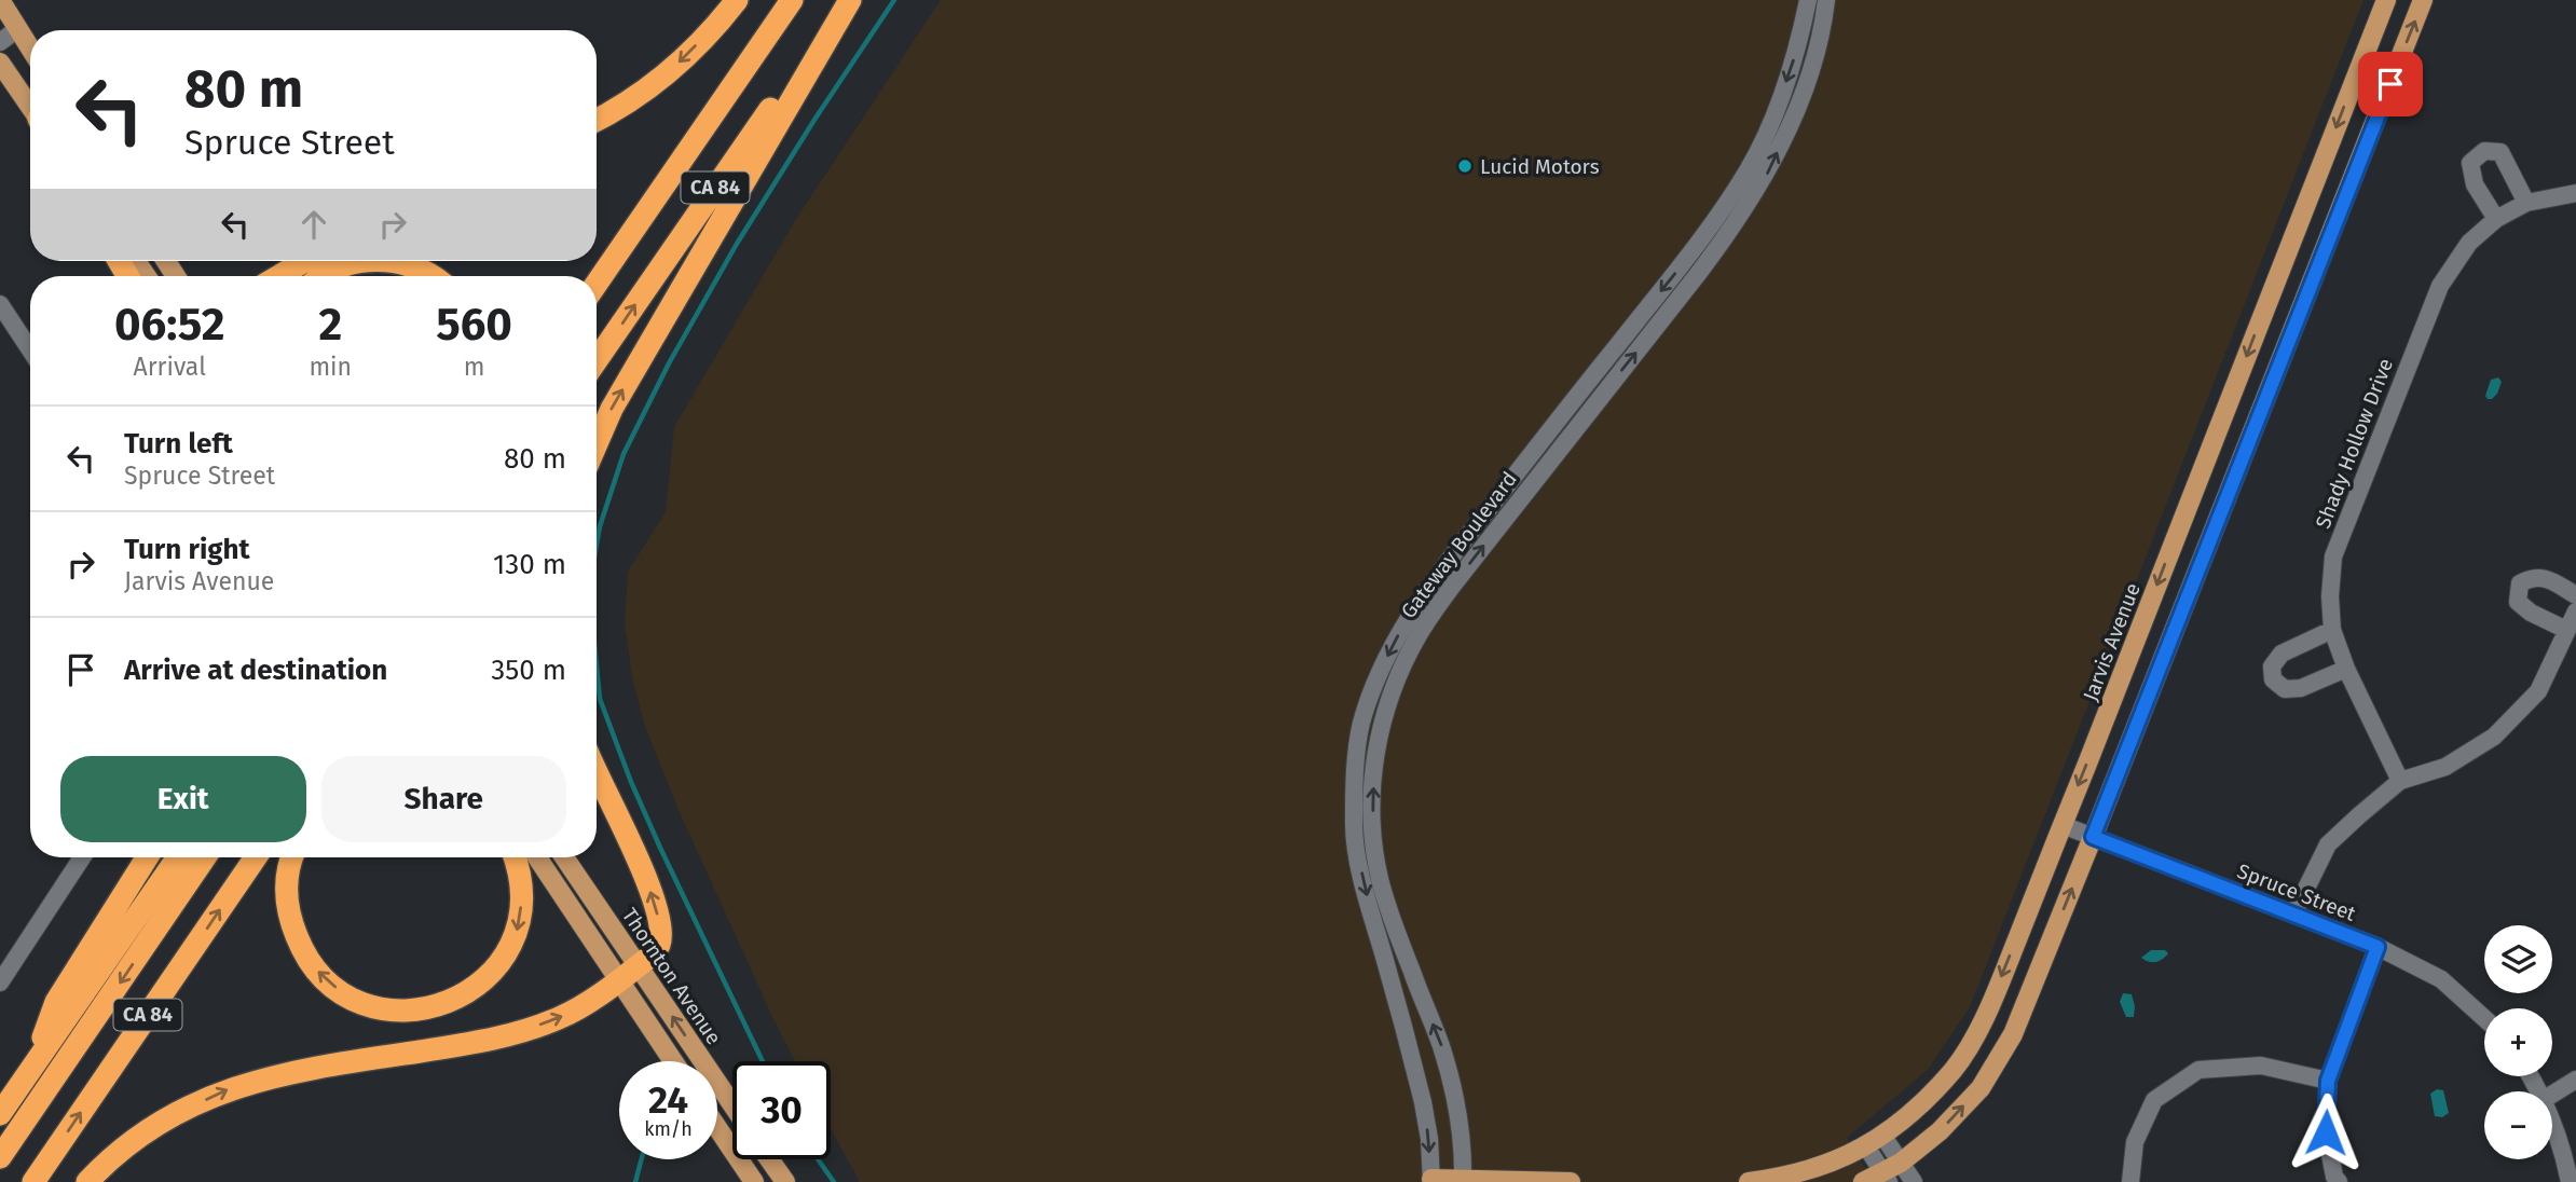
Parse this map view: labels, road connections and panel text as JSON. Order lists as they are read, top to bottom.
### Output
{
  "streets": {
    "highway": ["CA 84"],
    "main road": ["Jarvis Avenue", "Thornton Avenue"],
    "street": ["Shady Hollow Drive", "Gateway Boulevard", "Spruce Street"]
  },
  "crossings": [
    ["Jarvis Avenue", "Spruce Street"]
  ],
  "places": ["Lucid Motors"],
  "page": {
    "turn": ["80 m", "Spruce Street"],
    "eta": [
      "06:52",
      "Arrival",
      "2",
      "min",
      "560",
      "m"
    ],
    "list": [
      {
        "name": "Turn left",
        "note": "Spruce Street",
        "value": "80 m"
      },
      {
        "name": "Turn right",
        "note": "Jarvis Avenue",
        "value": "130 m"
      },
      {
        "name": "Arrive at destination",
        "value": "350 m"
      }
    ],
    "buttons": ["Exit", "Share"],
    "map_buttons": ["+", "−"],
    "speed": "24 km/h",
    "limit": "30"
  }
}
